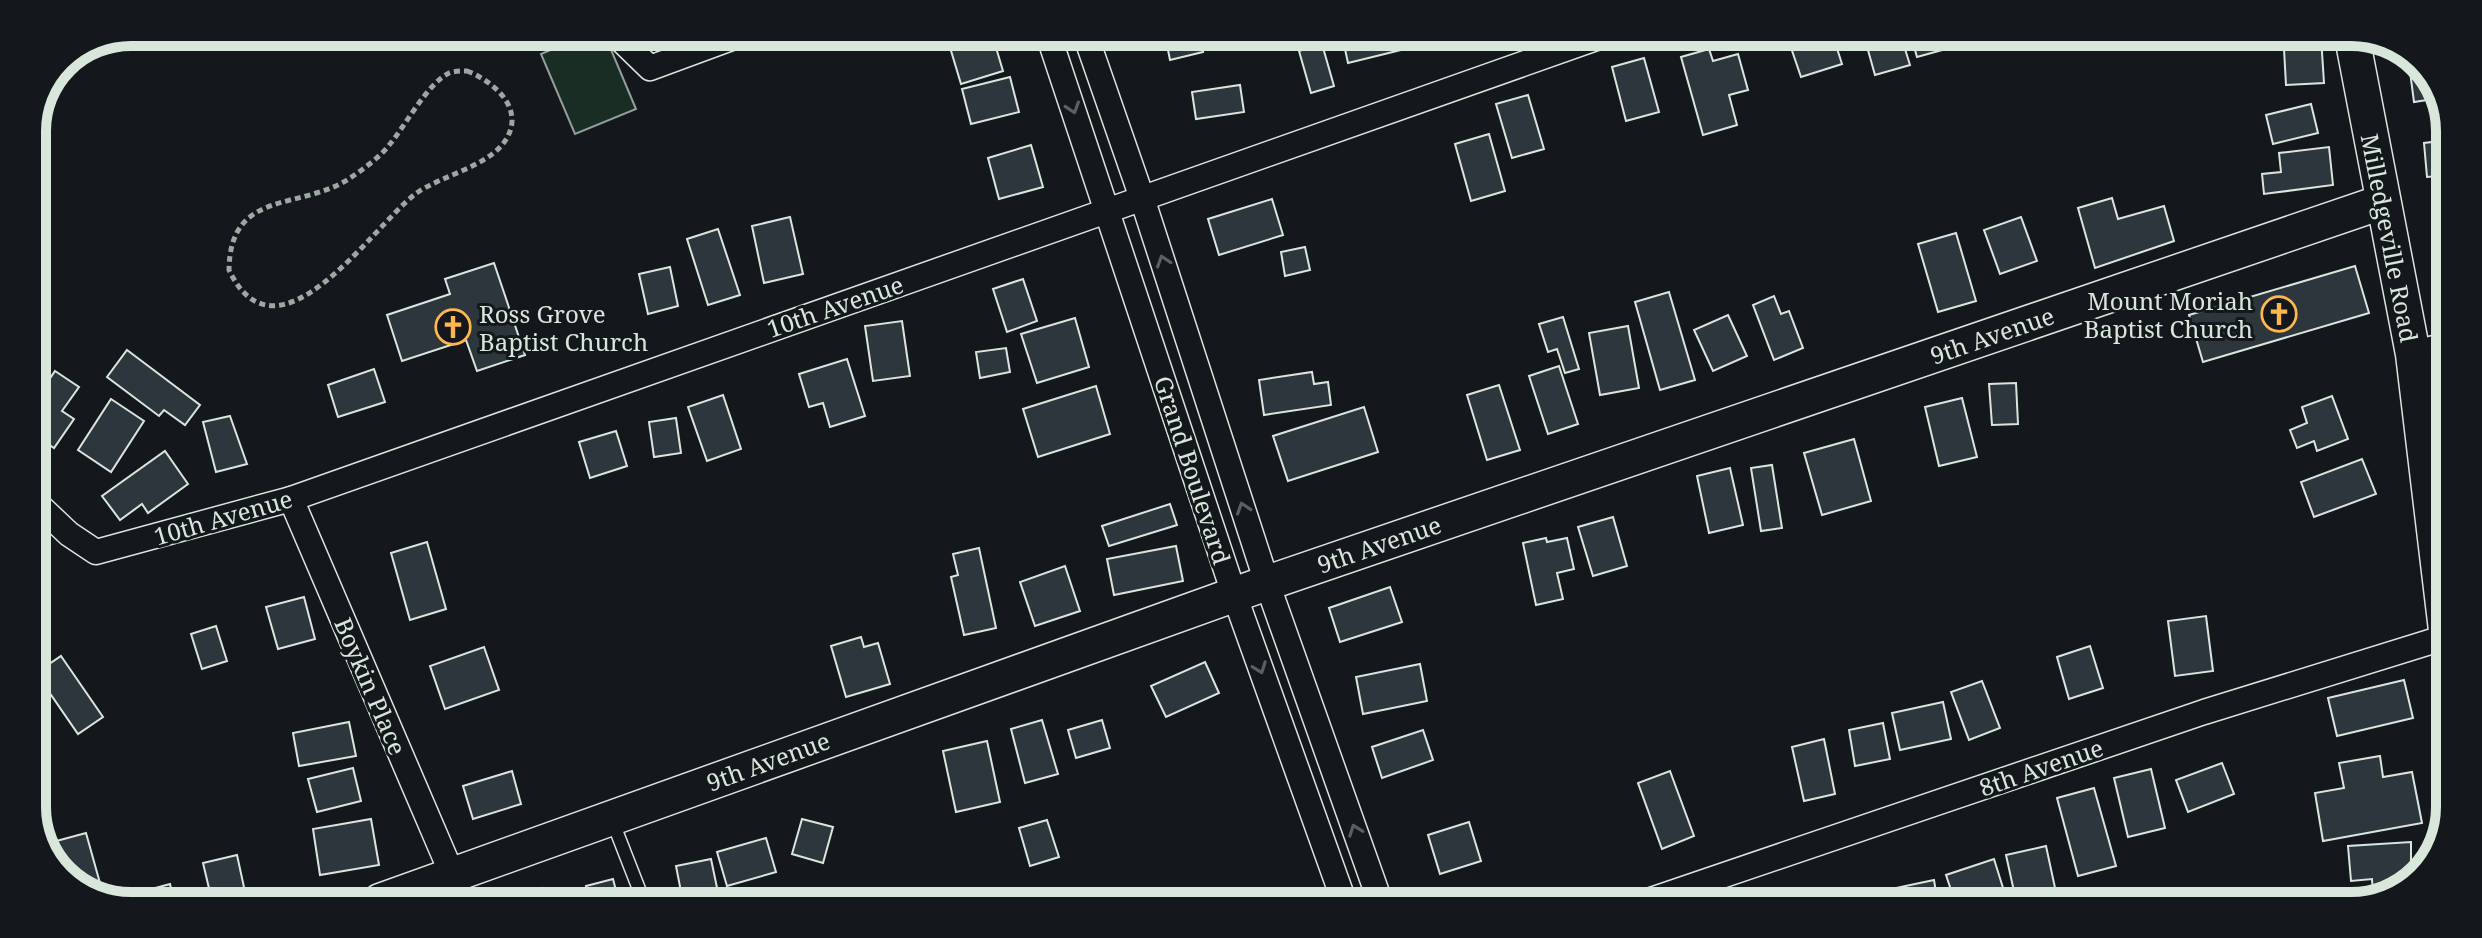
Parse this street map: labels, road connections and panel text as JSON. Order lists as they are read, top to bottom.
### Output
{
  "streets": {
    "street": [
      "Milledgeville Road",
      "10th Avenue",
      "9th Avenue",
      "Grand Boulevard",
      "Boykin Place",
      "8th Avenue"
    ]
  },
  "crossings": [
    ["Milledgeville Road", "9th Avenue"],
    ["10th Avenue", "Grand Boulevard"],
    ["10th Avenue", "Boykin Place"],
    ["9th Avenue", "Grand Boulevard"],
    ["9th Avenue", "Boykin Place"]
  ],
  "places": {
    "church": ["Mount Moriah Baptist Church", "Ross Grove Baptist Church"]
  }
}
